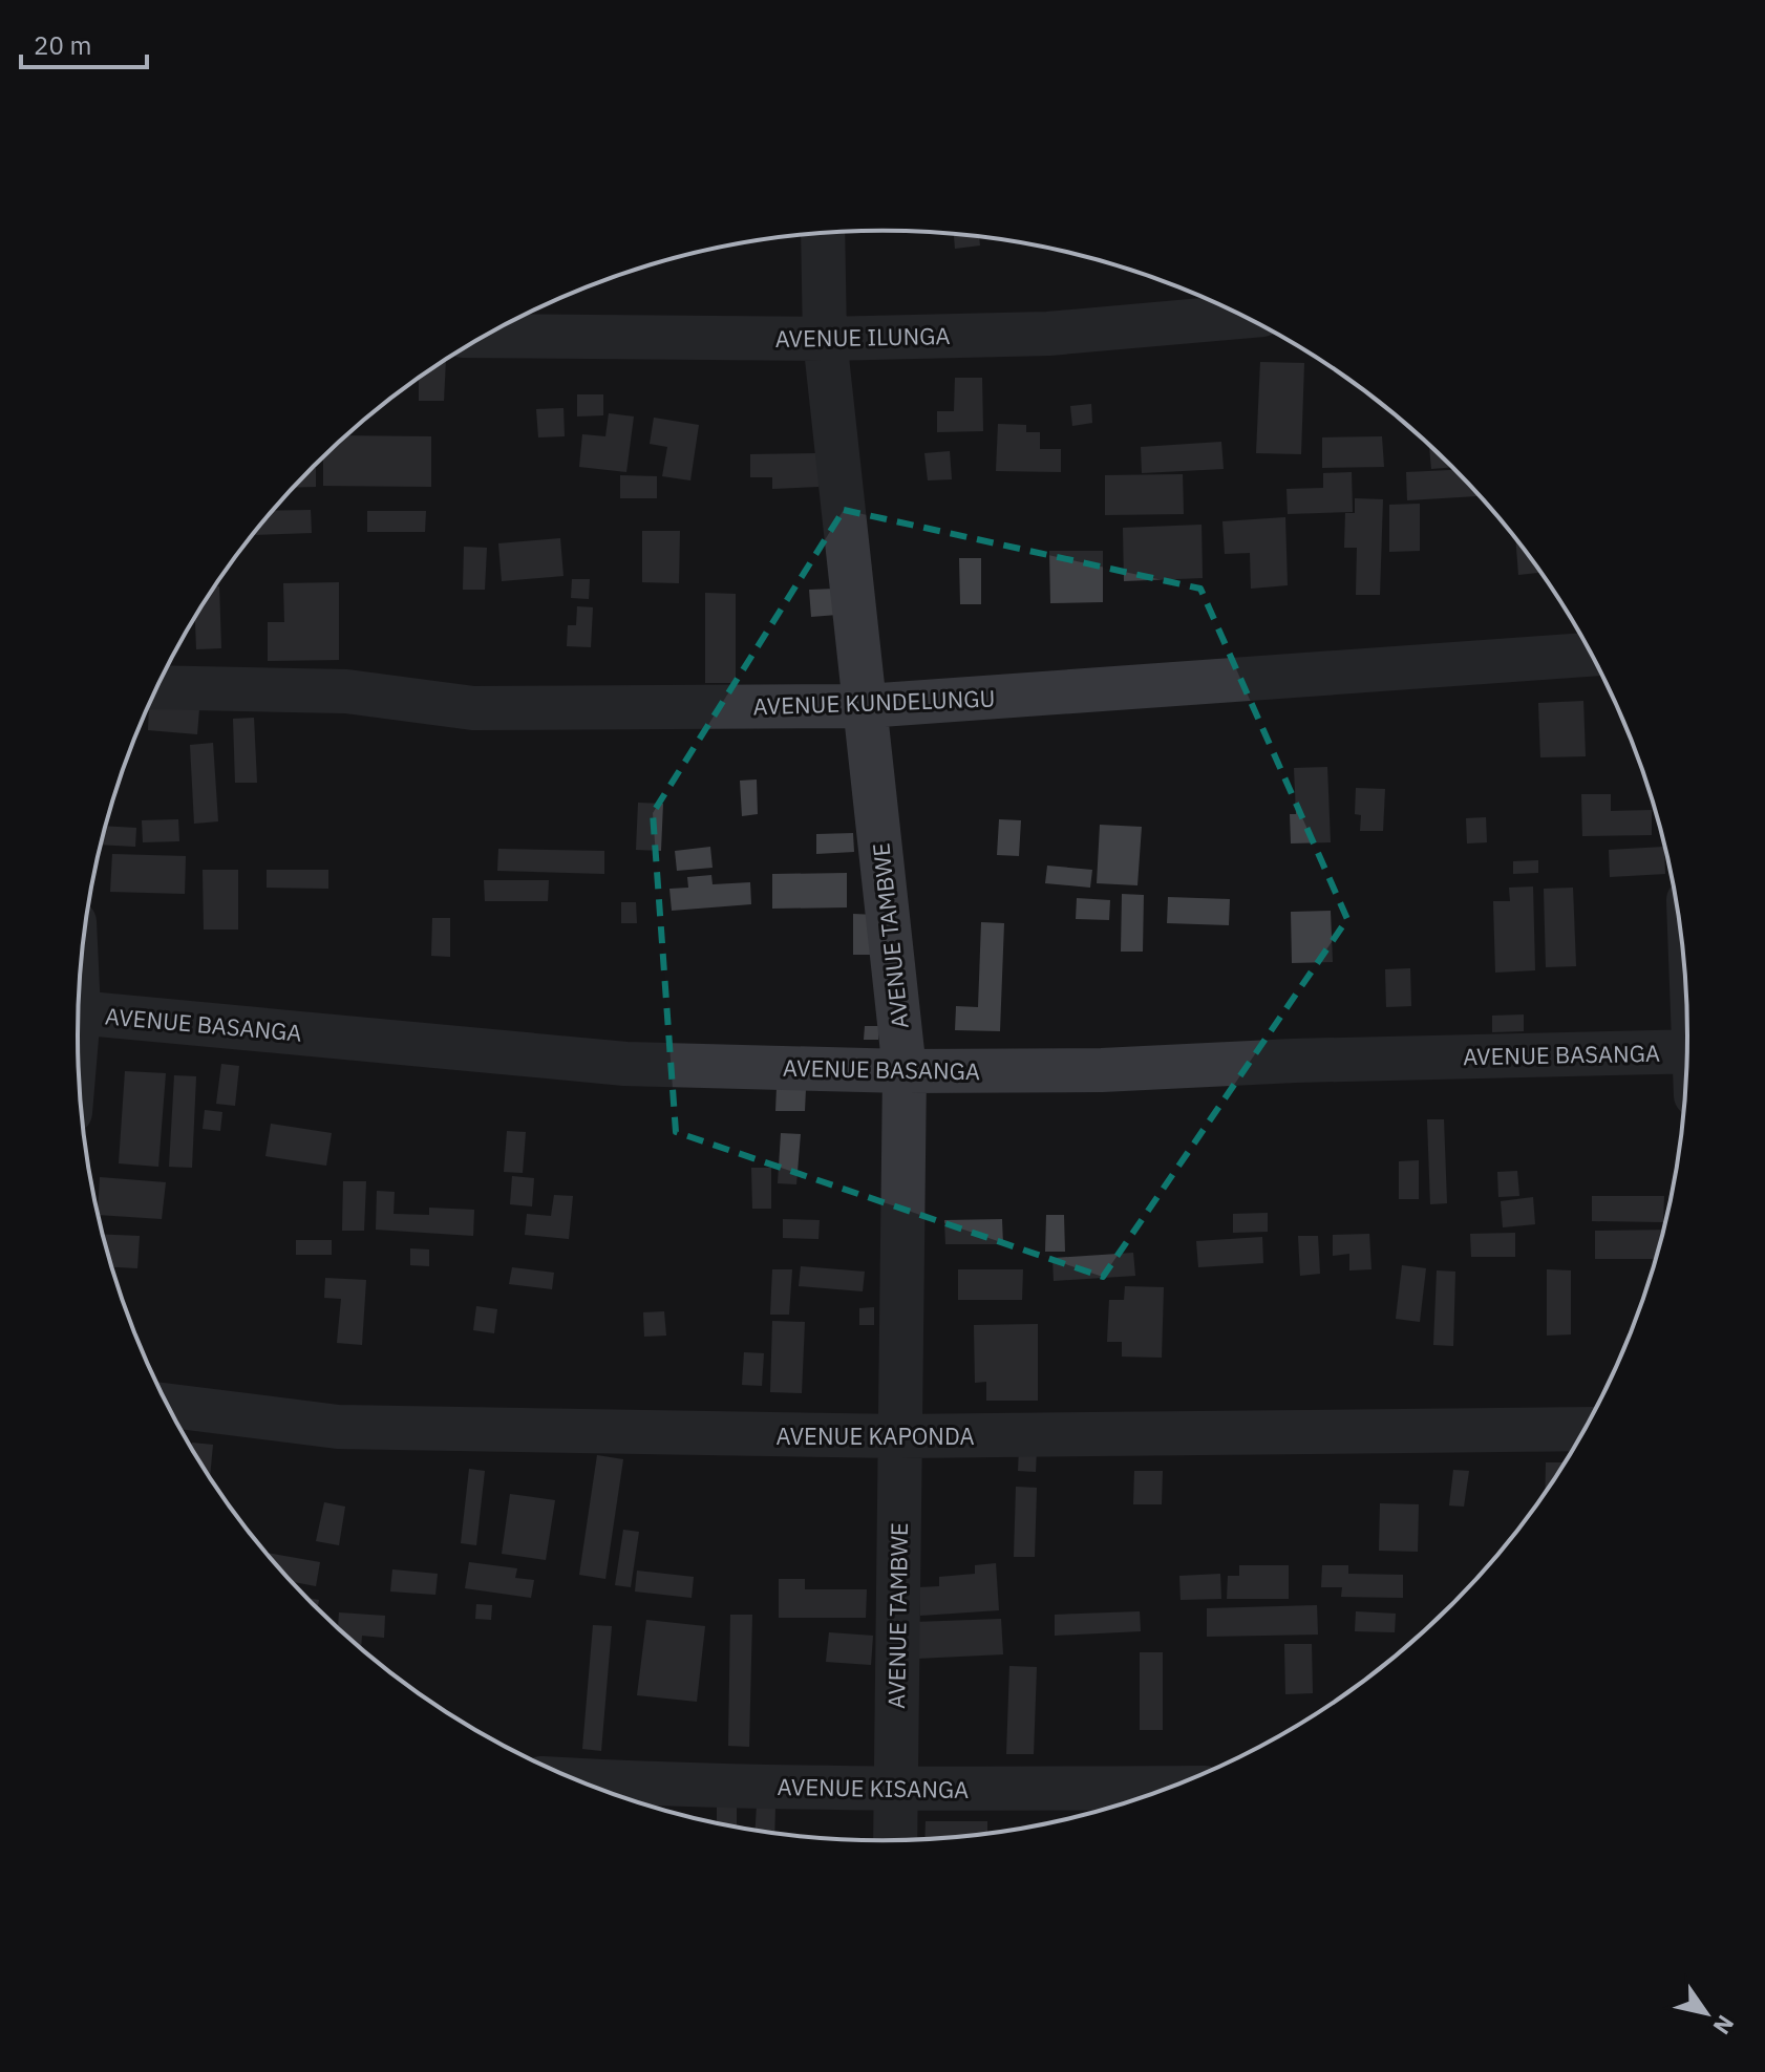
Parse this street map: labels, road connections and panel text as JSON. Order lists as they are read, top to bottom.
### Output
{
  "streets": {
    "street": [
      "AVENUE ILUNGA",
      "AVENUE KUNDELUNGU",
      "AVENUE TAMBWE",
      "AVENUE BASANGA",
      "AVENUE KAPONDA",
      "AVENUE KISANGA"
    ]
  },
  "crossings": [
    ["AVENUE ILUNGA", "AVENUE TAMBWE"],
    ["AVENUE KUNDELUNGU", "AVENUE TAMBWE"],
    ["AVENUE TAMBWE", "AVENUE BASANGA"],
    ["AVENUE TAMBWE", "AVENUE KAPONDA"],
    ["AVENUE TAMBWE", "AVENUE KISANGA"]
  ],
  "scale_bar": "20 m",
  "north": "bottom right"
}
